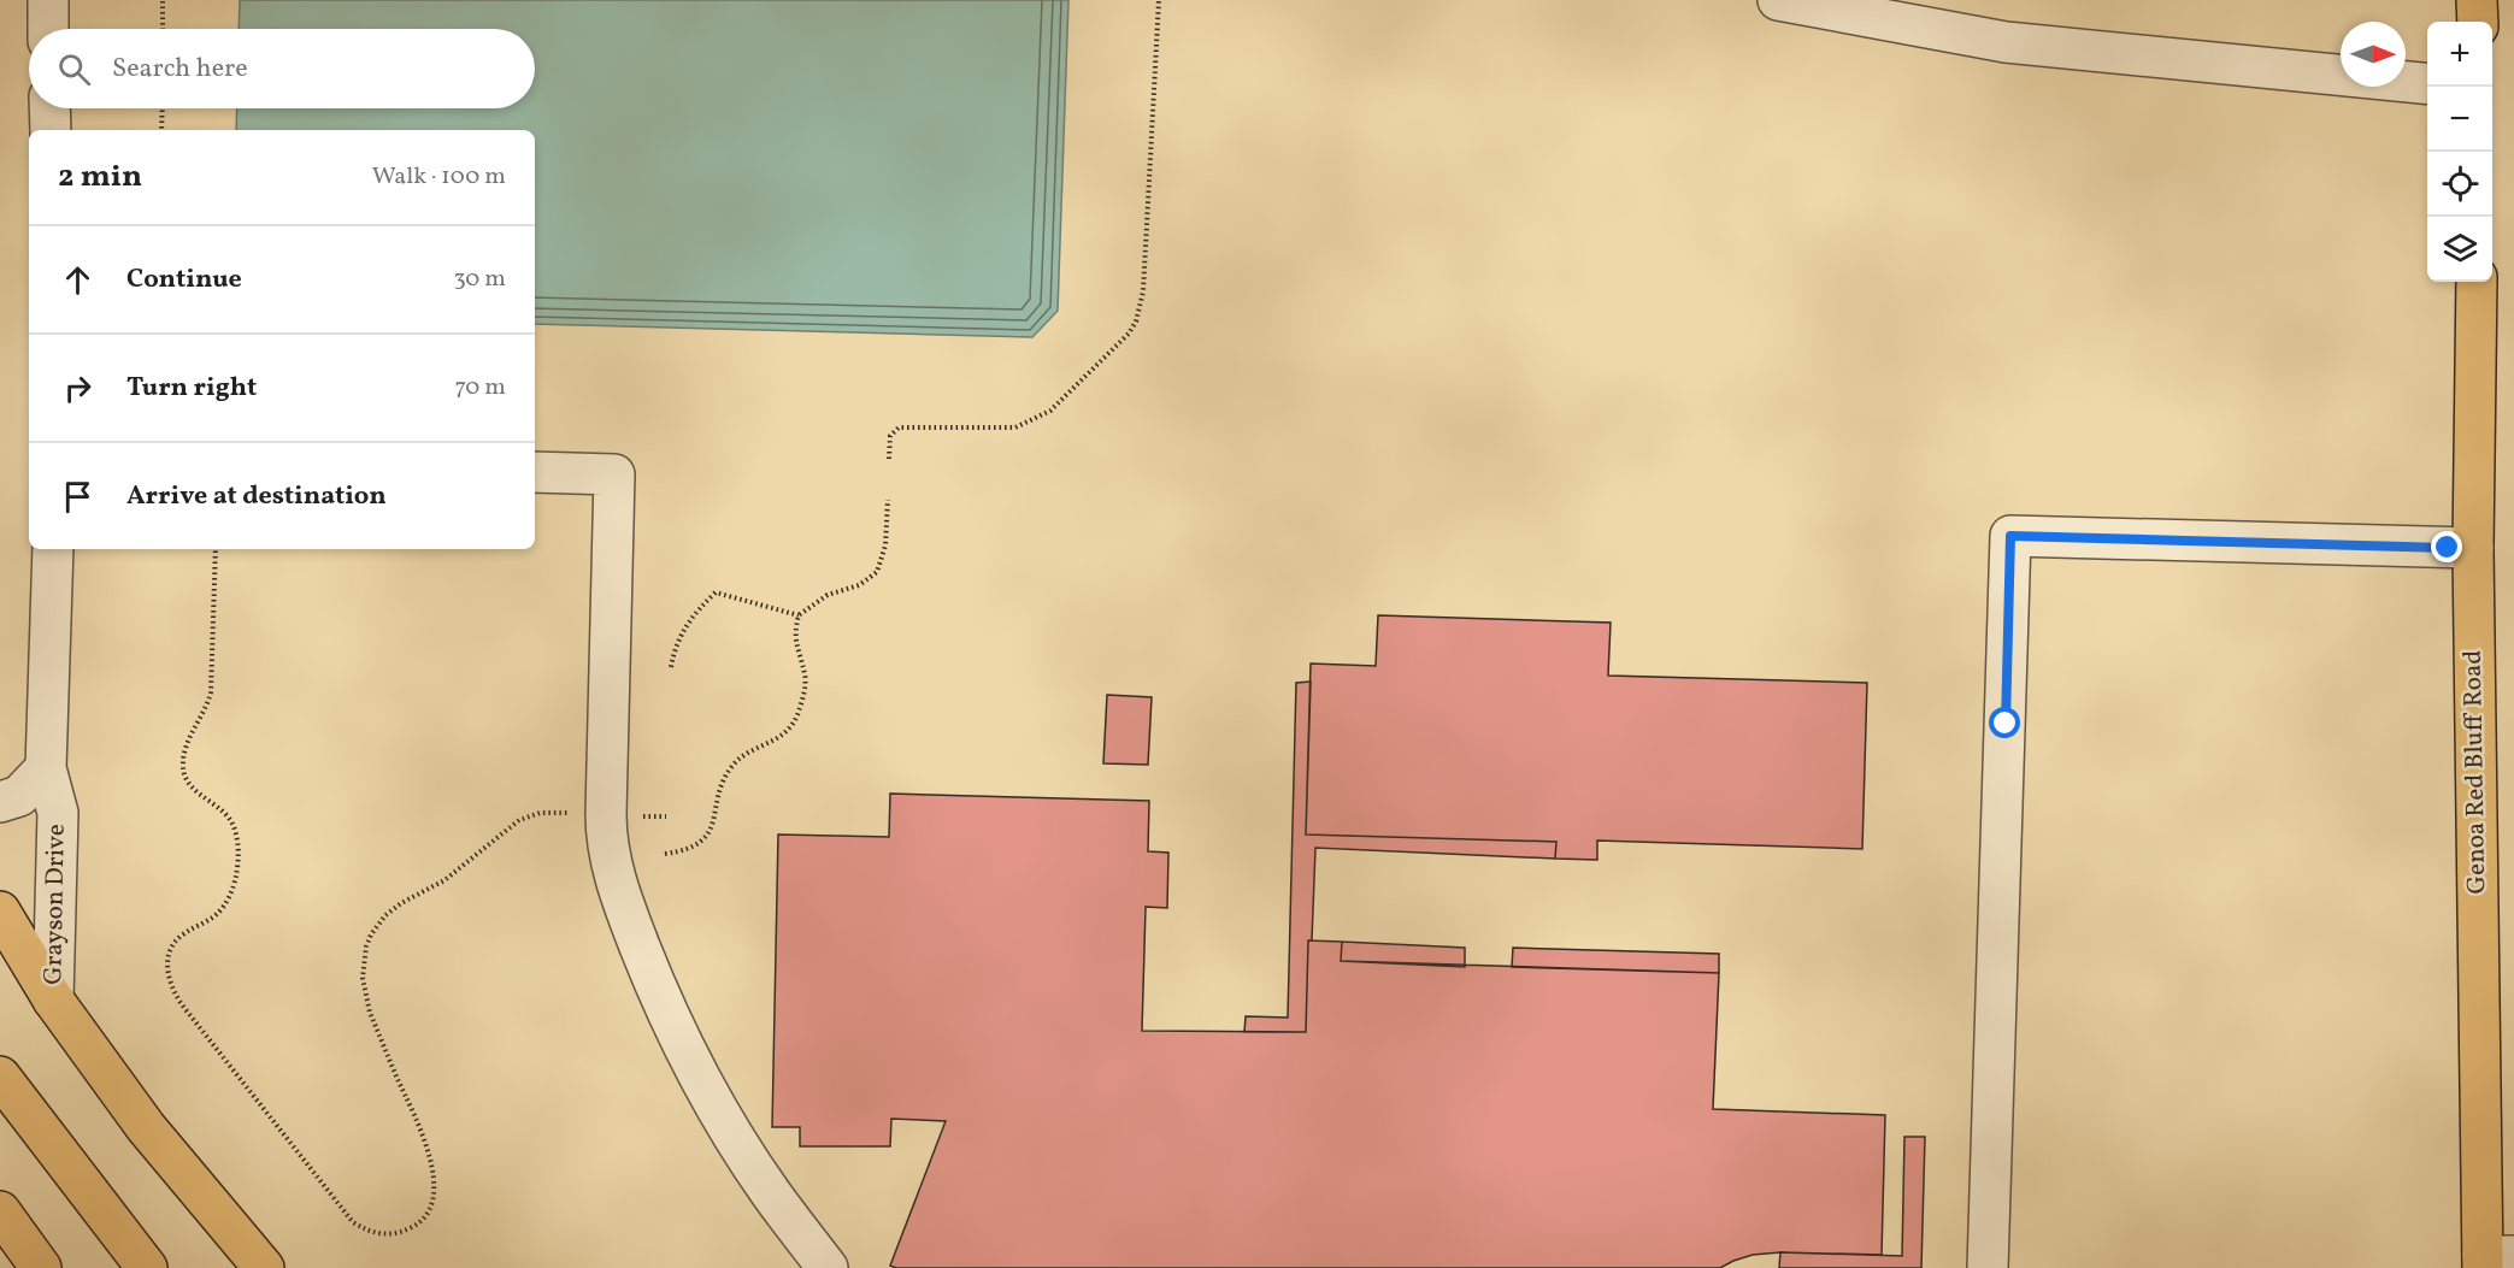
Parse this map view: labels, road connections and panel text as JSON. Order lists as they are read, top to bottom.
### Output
{
  "streets": {
    "main road": ["Genoa Red Bluff Road"],
    "street": ["Grayson Drive"]
  },
  "north": "right",
  "page": {
    "map_buttons": ["+", "−"],
    "search": "Search here",
    "heading": ["2 min", "Walk · 100 m"],
    "list": [
      ["Continue", "30 m"],
      ["Turn right", "70 m"],
      "Arrive at destination"
    ]
  }
}
